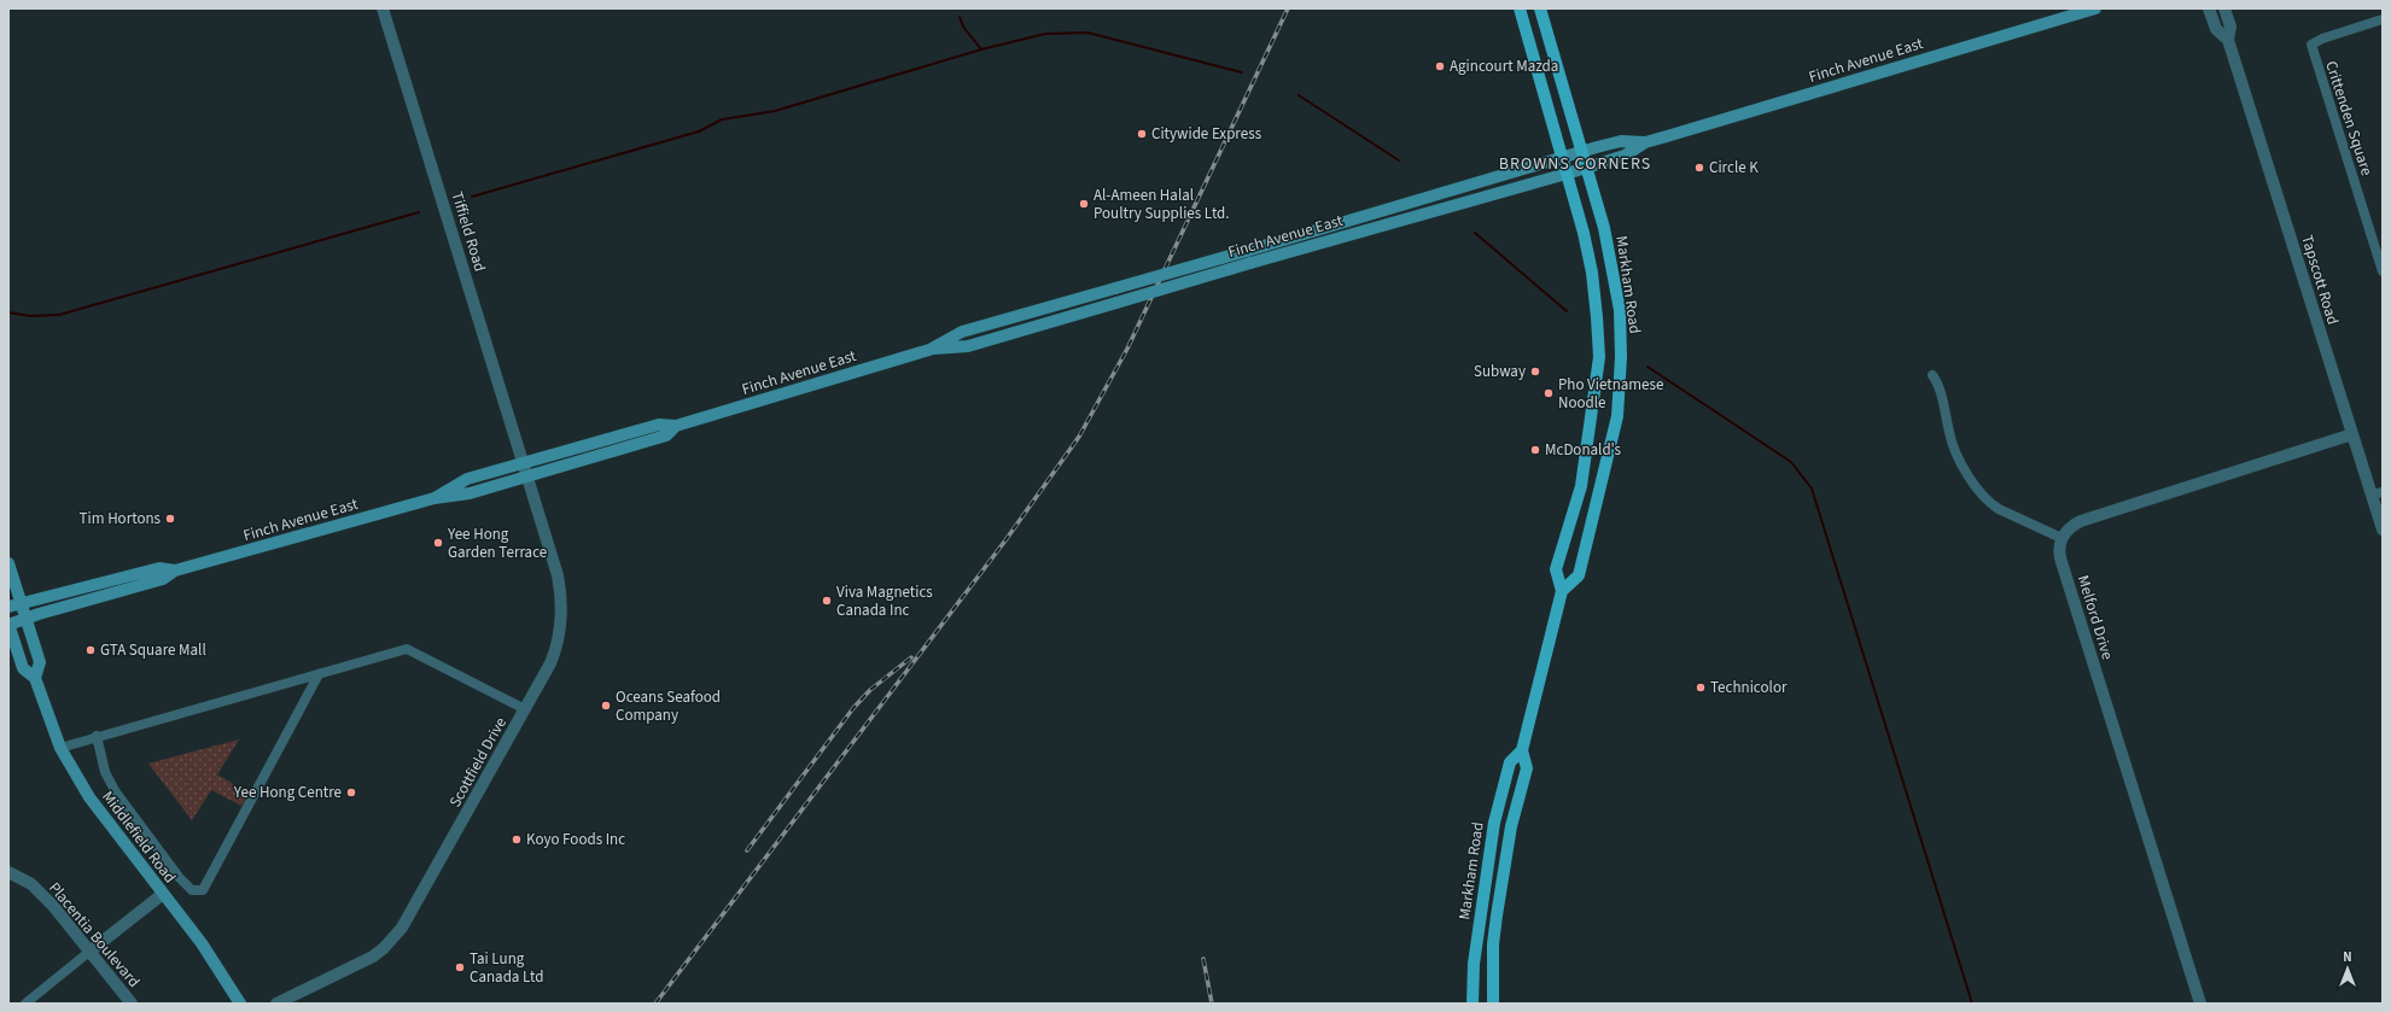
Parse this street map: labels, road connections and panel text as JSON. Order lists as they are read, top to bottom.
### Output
{
  "streets": {
    "main road": ["Finch Avenue East", "Markham Road", "Middlefield Road"],
    "street": [
      "Crittenden Square",
      "Tiffield Road",
      "Tapscott Road",
      "Melford Drive",
      "Scottfield Drive",
      "Placentia Boulevard"
    ]
  },
  "crossings": [
    ["Finch Avenue East", "Tiffield Road"],
    ["Finch Avenue East", "Markham Road"],
    ["Finch Avenue East", "Scottfield Drive"],
    ["Finch Avenue East", "Middlefield Road"],
    ["Tiffield Road", "Scottfield Drive"]
  ],
  "districts": ["BROWNS CORNERS"],
  "places": [
    "Agincourt Mazda",
    "Citywide Express",
    "Circle K",
    "Al-Ameen Halal Poultry Supplies Ltd.",
    "Subway",
    "Pho Vietnamese Noodle",
    "McDonald's",
    "Tim Hortons",
    "Yee Hong Garden Terrace",
    "Viva Magnetics Canada Inc",
    "GTA Square Mall",
    "Technicolor",
    "Oceans Seafood Company",
    "Yee Hong Centre",
    "Koyo Foods Inc",
    "Tai Lung Canada Ltd"
  ],
  "north": "top"
}
